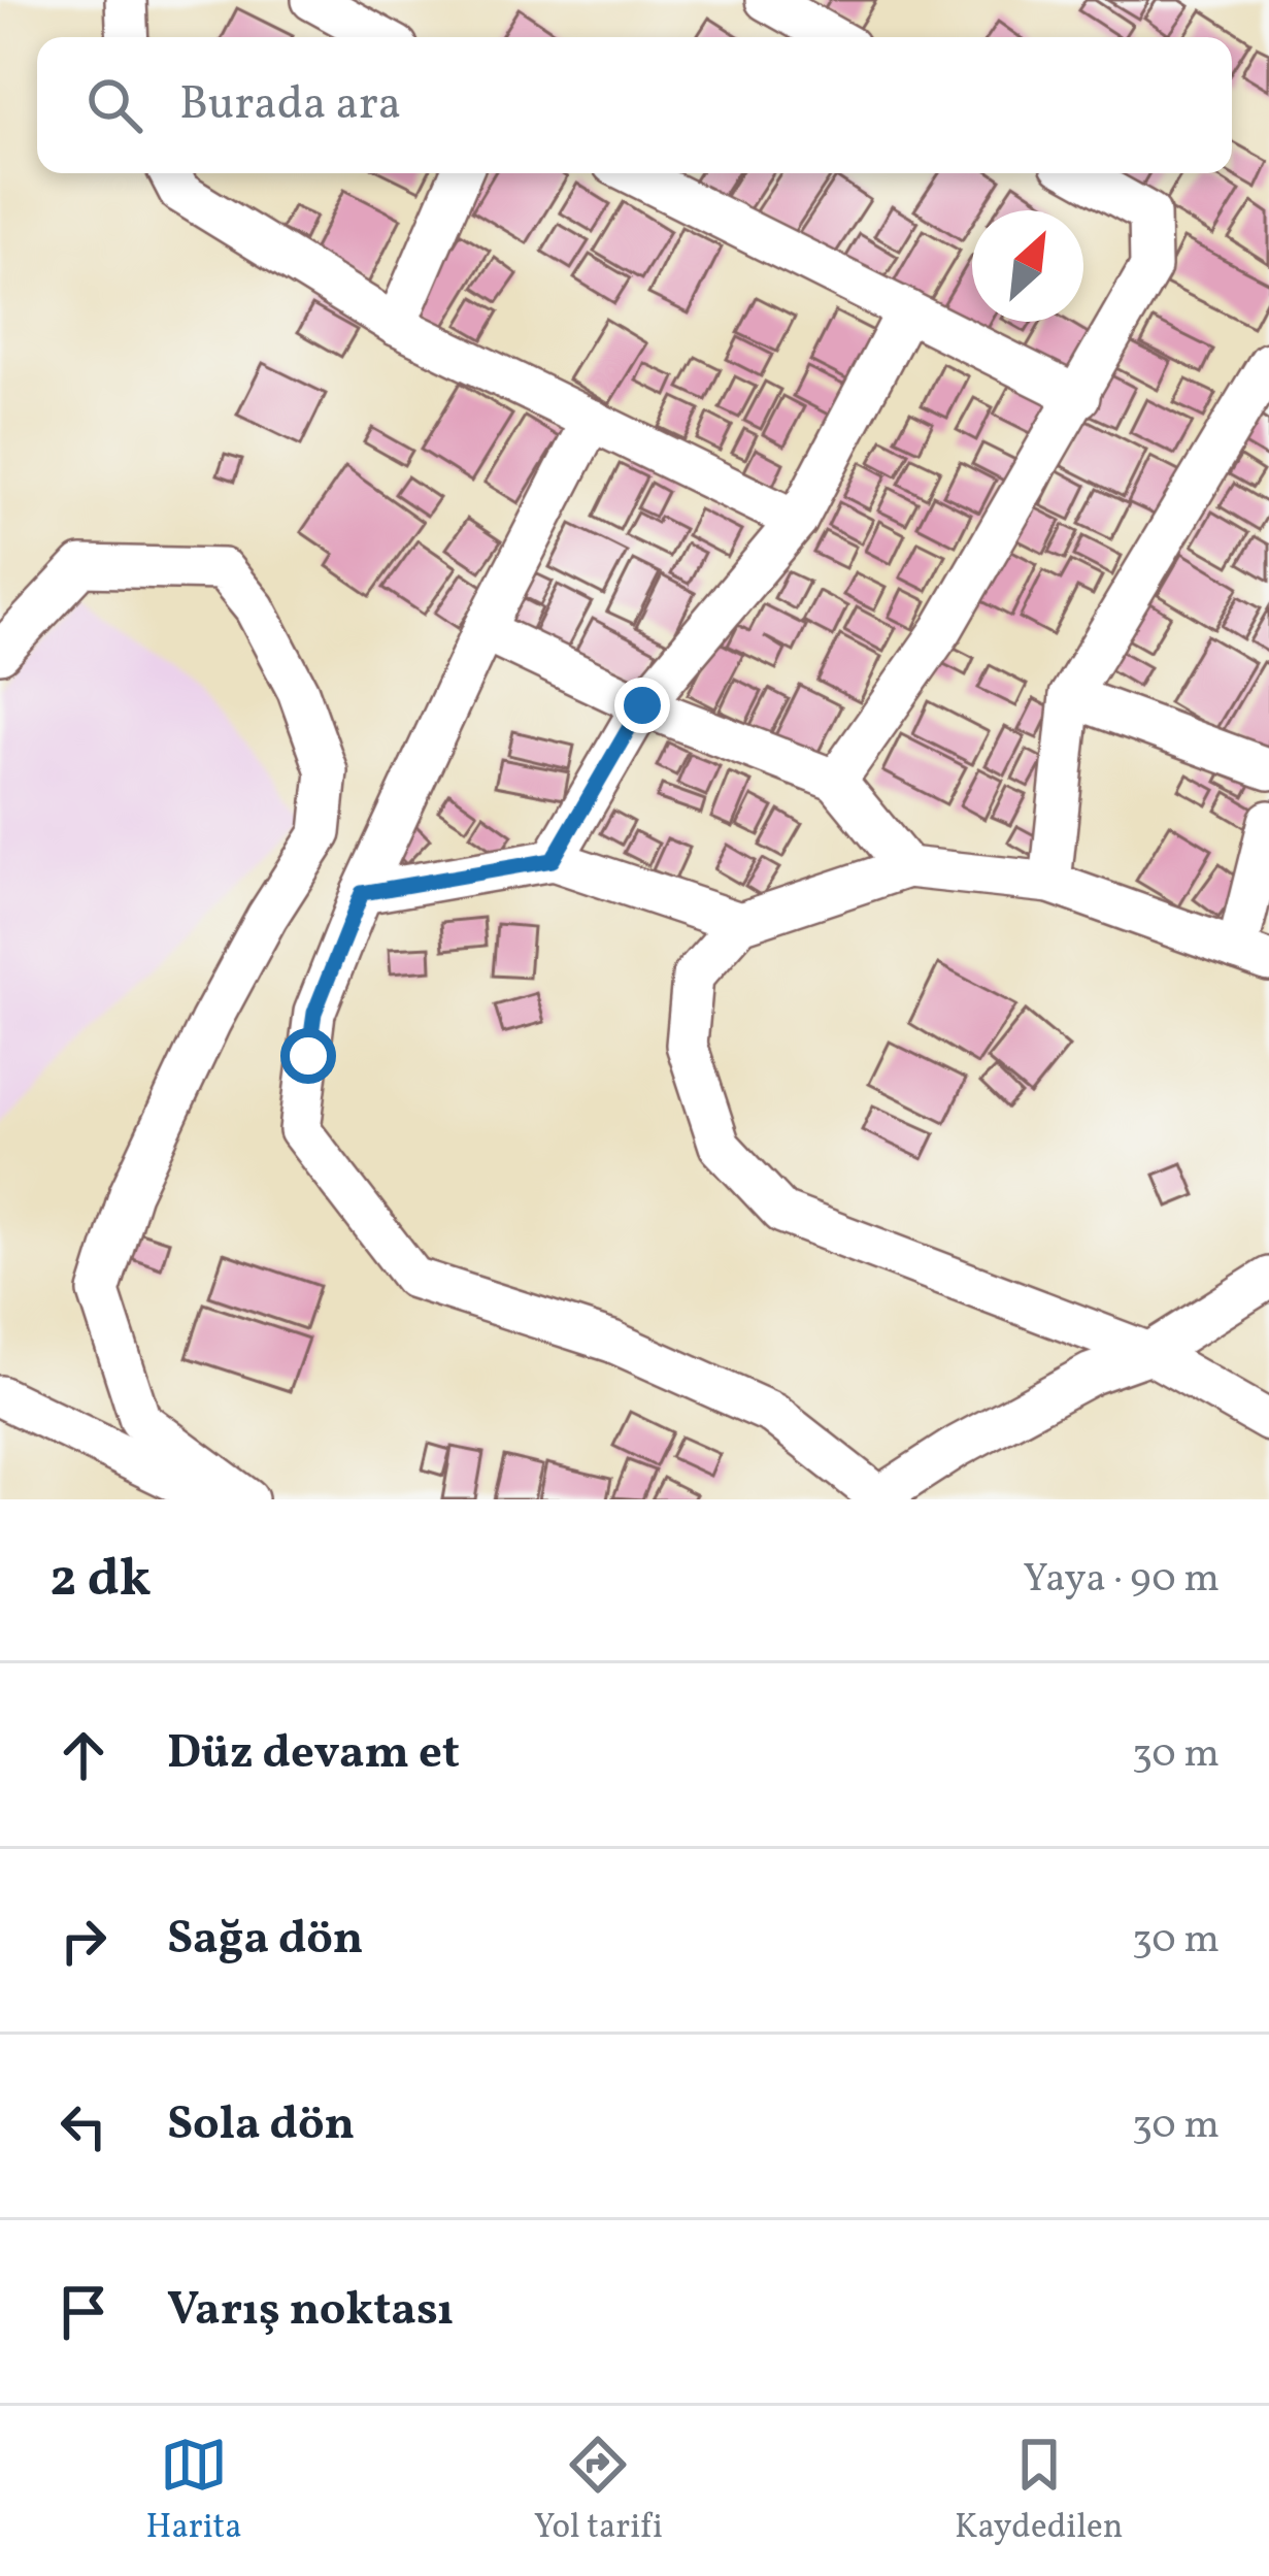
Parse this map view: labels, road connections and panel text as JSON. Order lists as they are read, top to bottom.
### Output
{
  "north": "top right",
  "page": {
    "search": "Burada ara",
    "heading": ["2 dk", "Yaya · 90 m"],
    "list": [
      ["Düz devam et", "30 m"],
      ["Sağa dön", "30 m"],
      ["Sola dön", "30 m"],
      "Varış noktası"
    ],
    "nav": ["Harita", "Yol tarifi", "Kaydedilen"]
  }
}
